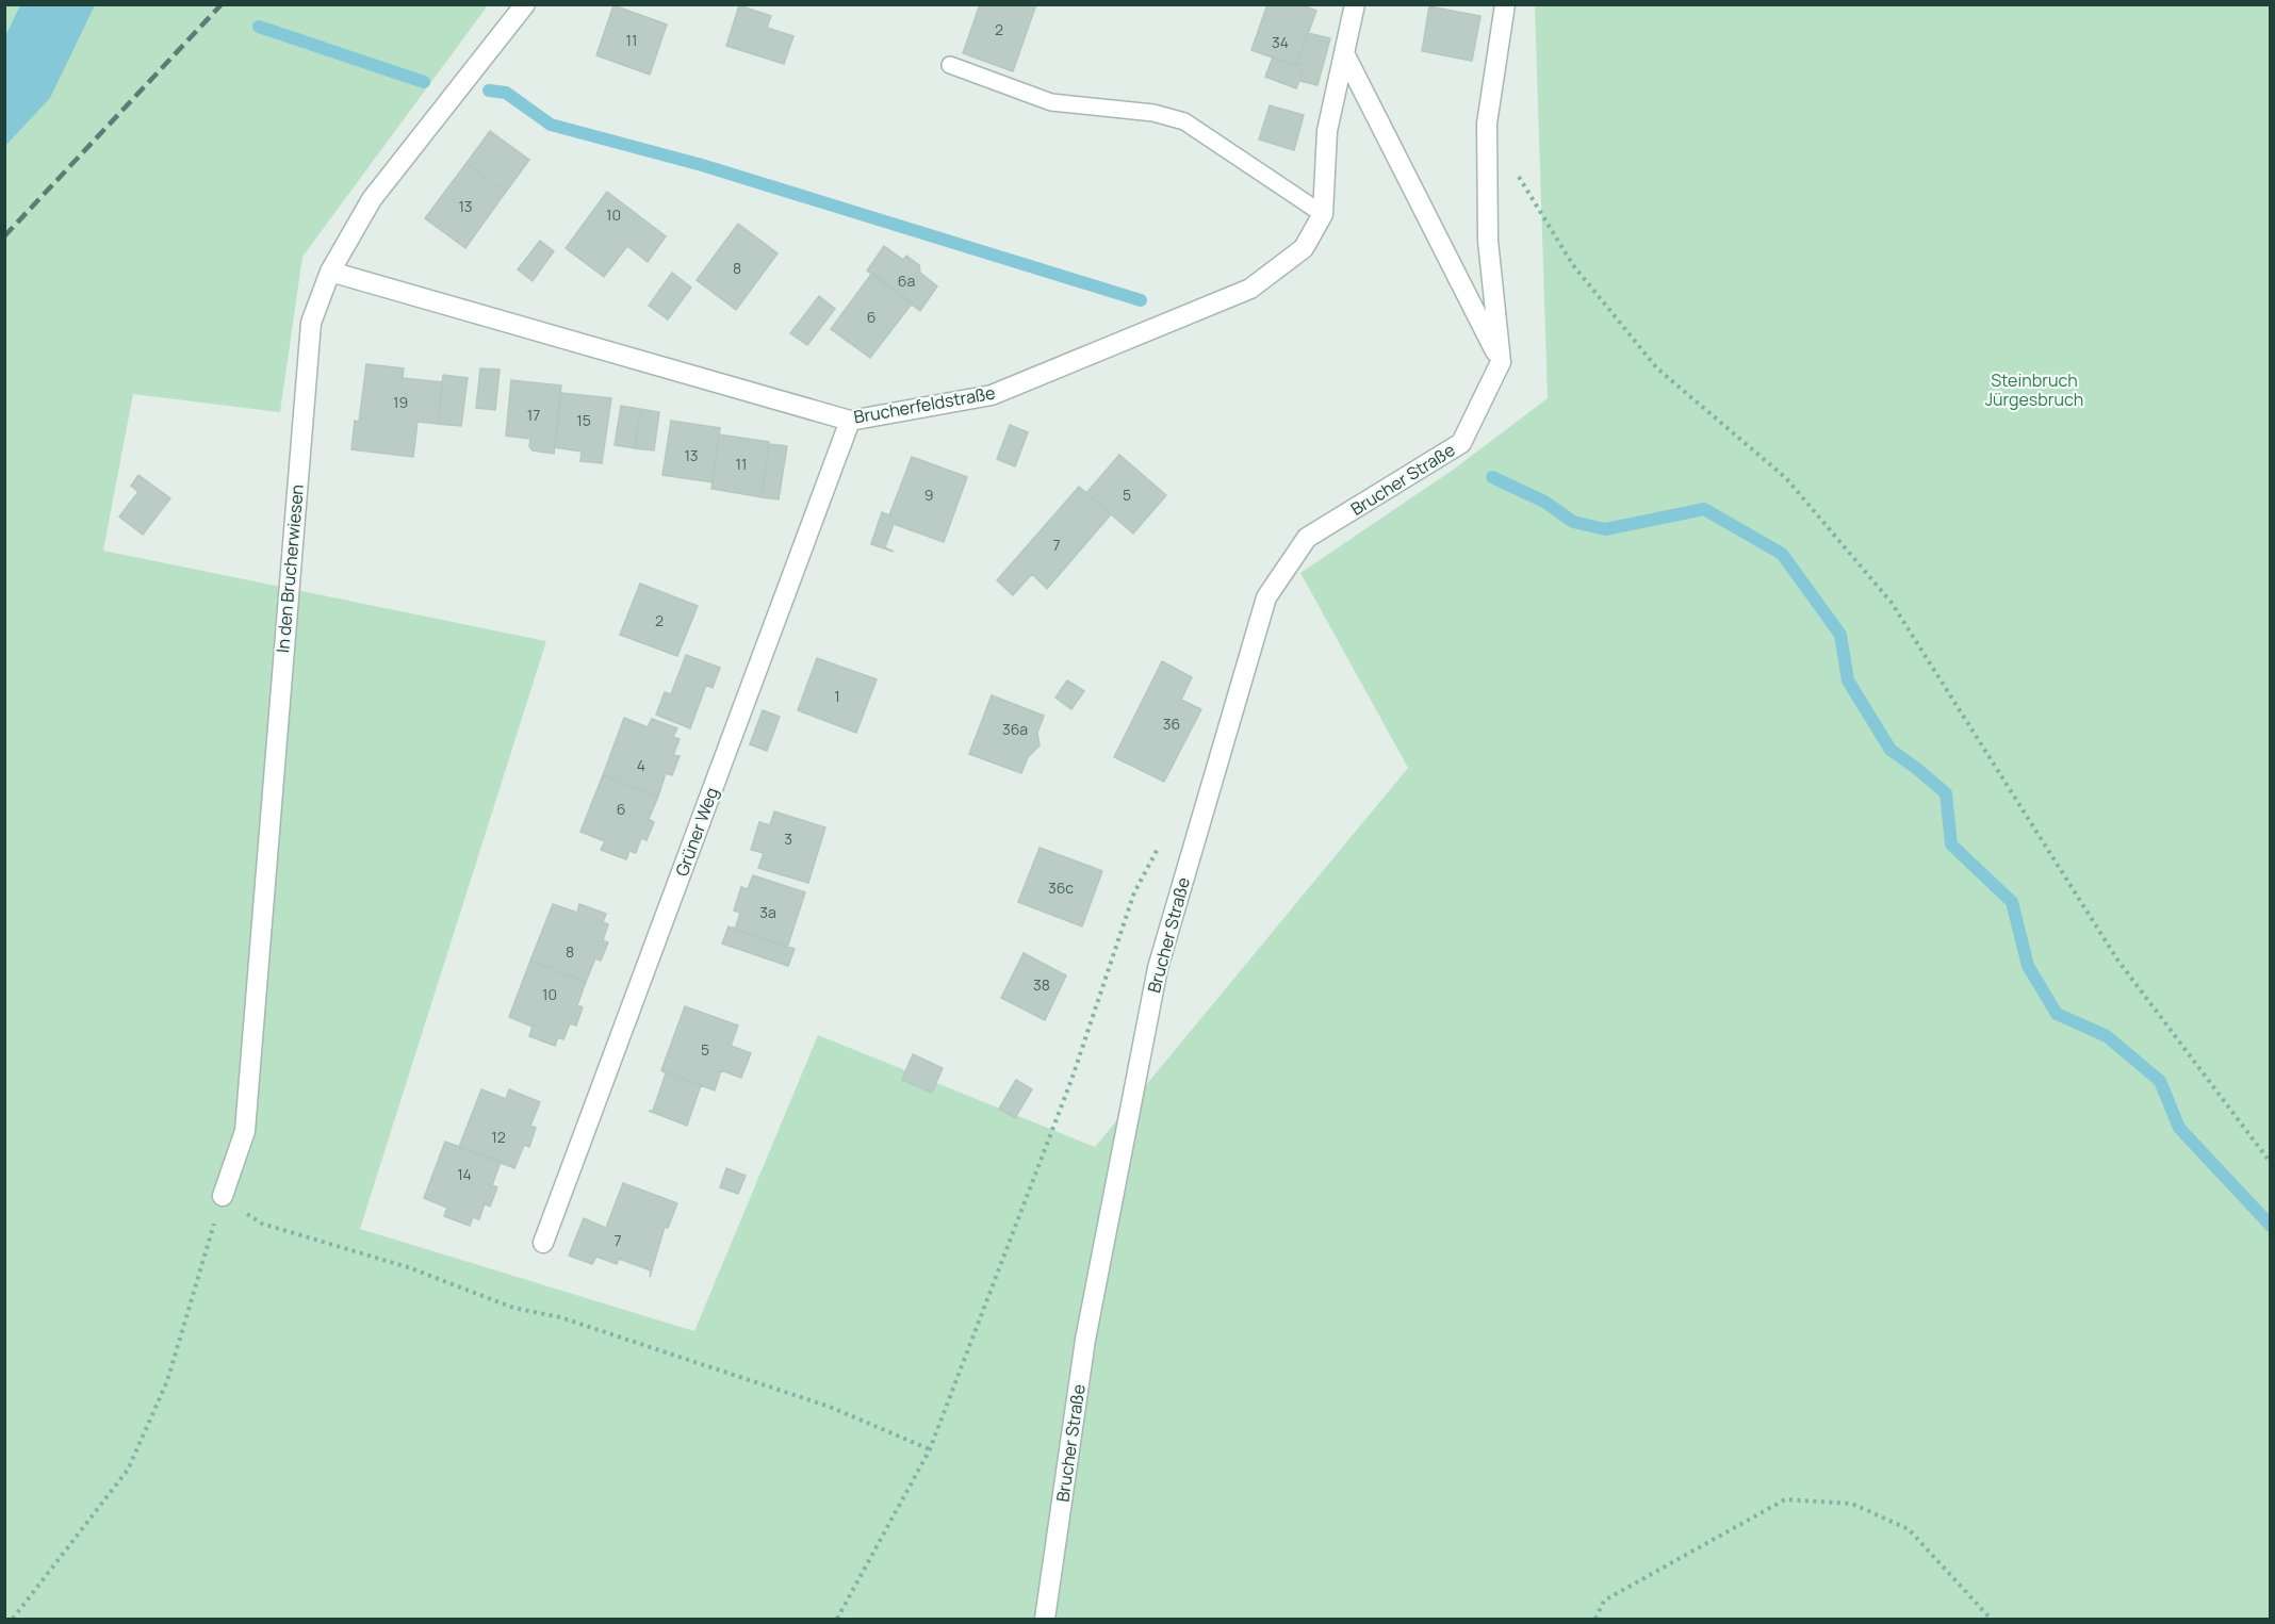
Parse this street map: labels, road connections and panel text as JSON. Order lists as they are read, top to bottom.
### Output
{
  "streets": {
    "street": [
      "Brucherfeldstraße",
      "Brucher Straße",
      "In den Brucherwiesen",
      "Grüner Weg"
    ]
  },
  "crossings": [
    ["Brucherfeldstraße", "In den Brucherwiesen"],
    ["Brucherfeldstraße", "Grüner Weg"]
  ],
  "parks": ["Steinbruch Jürgesbruch"],
  "house_numbers": [
    "2",
    "11",
    "34",
    "13",
    "10",
    "8",
    "6a",
    "6",
    "19",
    "17",
    "15",
    "13",
    "11",
    "9",
    "5",
    "7",
    "2",
    "1",
    "36",
    "36a",
    "4",
    "6",
    "3",
    "36c",
    "3a",
    "8",
    "38",
    "10",
    "5",
    "12",
    "14",
    "7"
  ]
}
